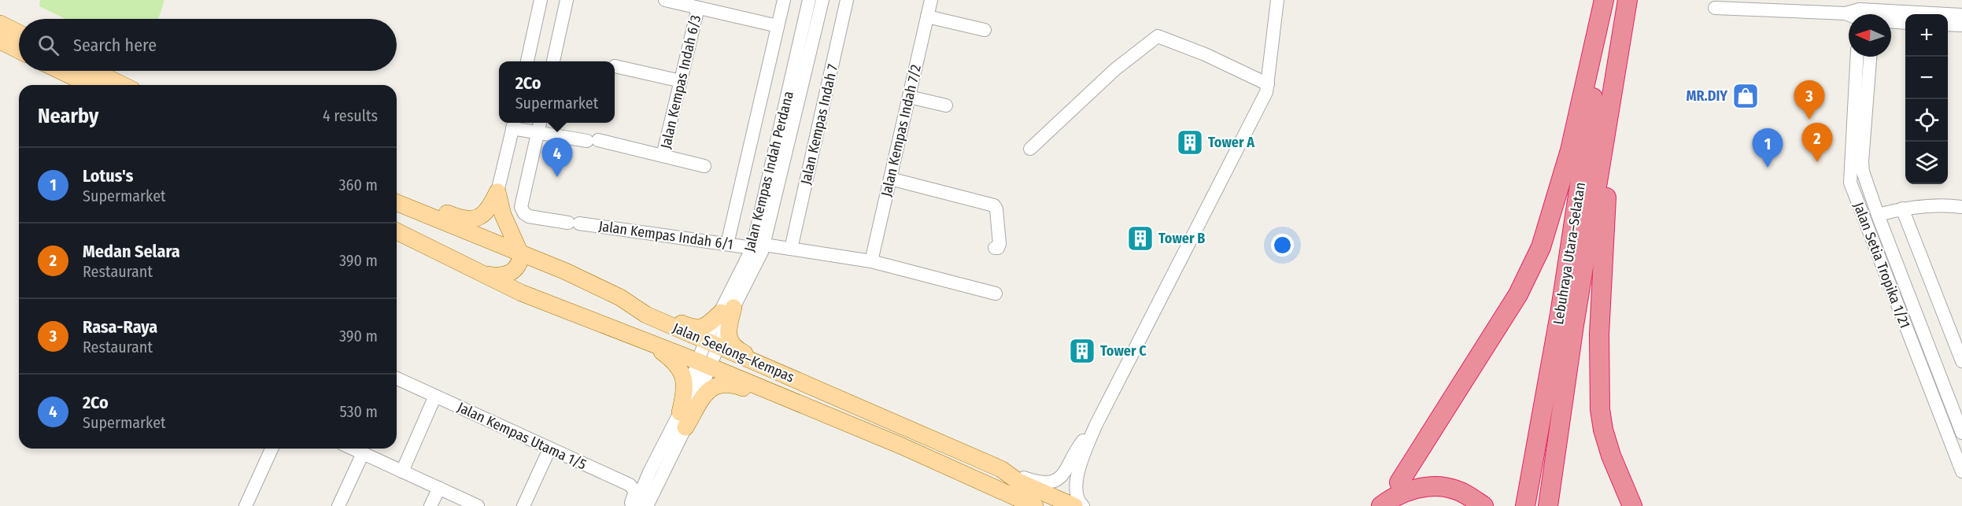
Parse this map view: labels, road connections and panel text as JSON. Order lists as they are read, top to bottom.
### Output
{
  "streets": {
    "highway": ["Lebuhraya Utara–Selatan"],
    "main road": ["Jalan Seelong–Kempas"],
    "street": [
      "Jalan Kempas Indah 6/3",
      "Jalan Kempas Indah 7",
      "Jalan Kempas Indah 7/2",
      "Jalan Kempas Indah Perdana",
      "Jalan Kempas Indah 6/1",
      "Jalan Setia Tropika 1/21",
      "Jalan Kempas Utama 1/5"
    ]
  },
  "crossings": [
    ["Jalan Kempas Indah 7", "Jalan Kempas Indah 6/1"],
    ["Jalan Kempas Indah 7/2", "Jalan Kempas Indah 6/1"],
    ["Jalan Kempas Indah Perdana", "Jalan Kempas Indah 6/1"]
  ],
  "places": {
    "shop": ["MR.DIY"],
    "building": ["Tower A", "Tower B", "Tower C"]
  },
  "north": "left",
  "page": {
    "map_buttons": ["+", "−"],
    "search": "Search here",
    "popup": ["2Co", "Supermarket"],
    "pins": [
      "3",
      "2",
      "1",
      "4"
    ],
    "heading": ["Nearby", "4 results"],
    "list": [
      {
        "mark": "1",
        "name": "Lotus's",
        "note": "Supermarket",
        "value": "360 m"
      },
      {
        "mark": "2",
        "name": "Medan Selara",
        "note": "Restaurant",
        "value": "390 m"
      },
      {
        "mark": "3",
        "name": "Rasa-Raya",
        "note": "Restaurant",
        "value": "390 m"
      },
      {
        "mark": "4",
        "name": "2Co",
        "note": "Supermarket",
        "value": "530 m"
      }
    ]
  }
}
